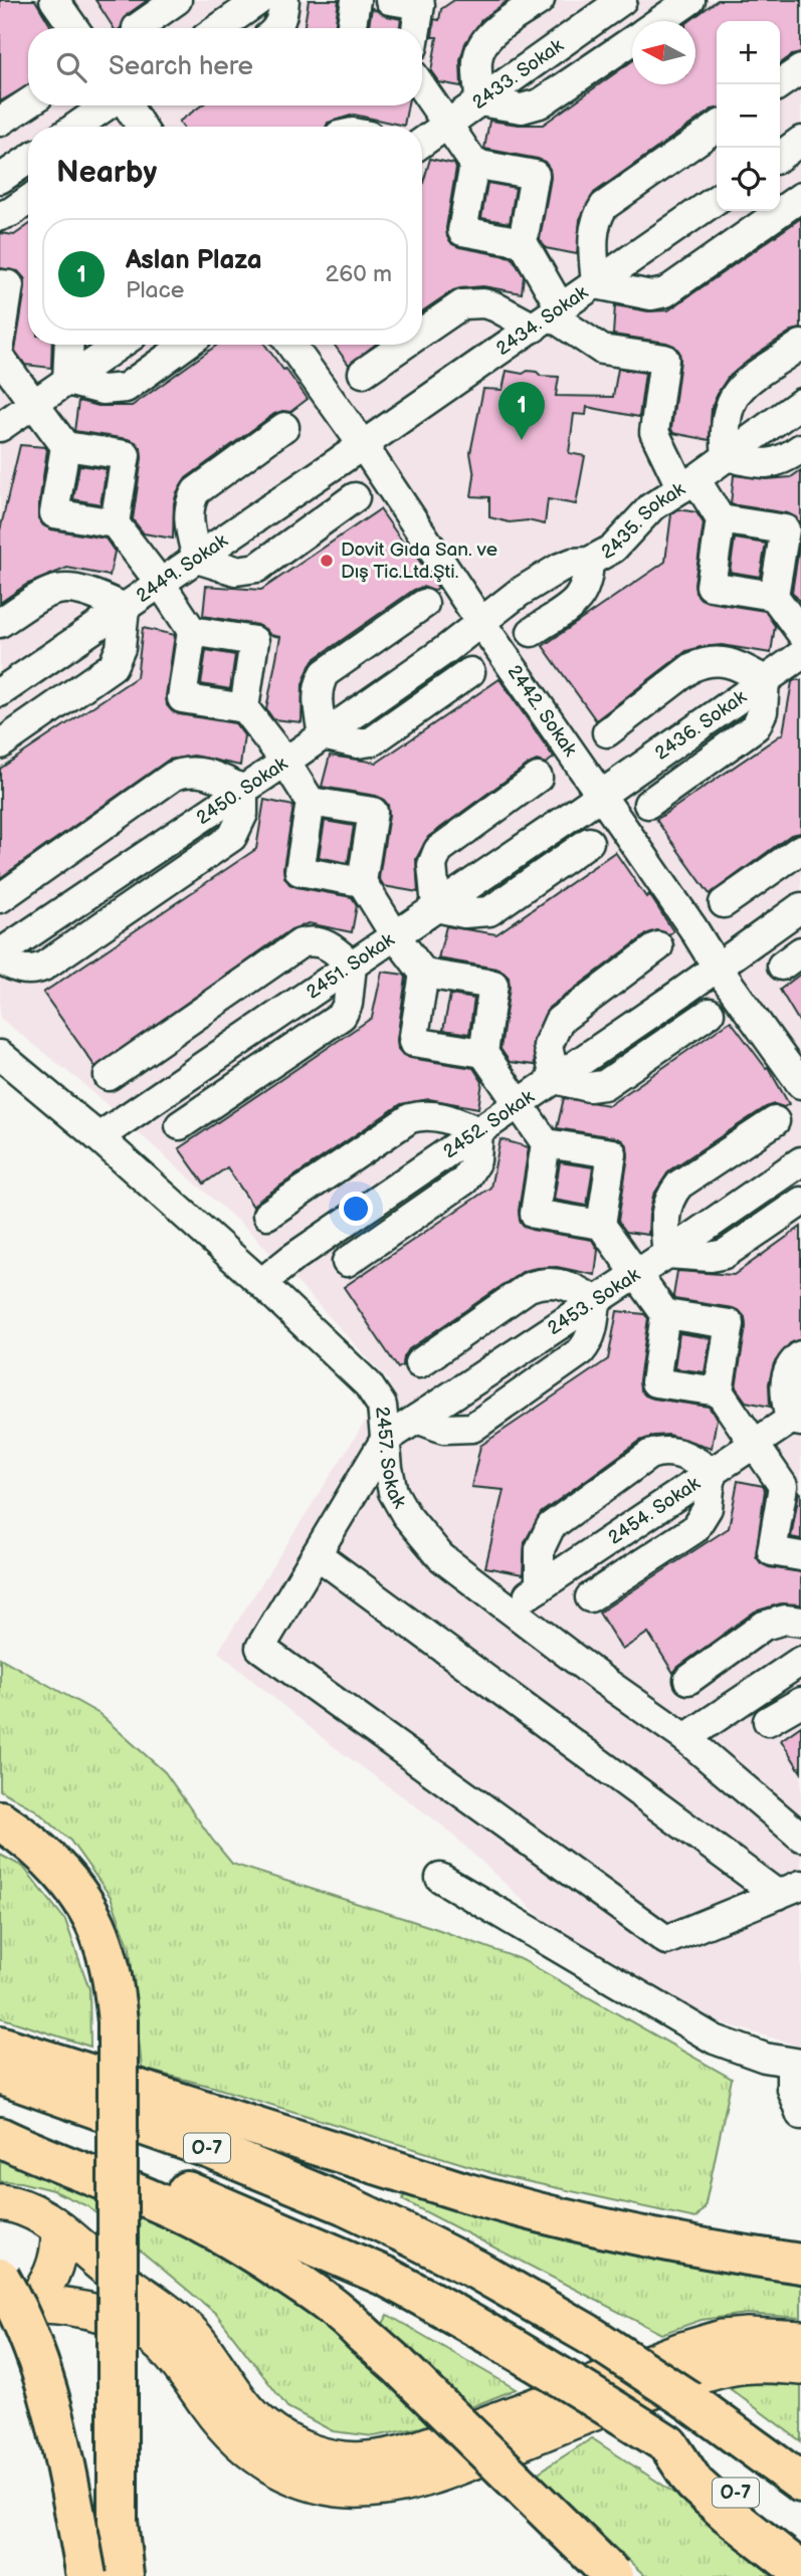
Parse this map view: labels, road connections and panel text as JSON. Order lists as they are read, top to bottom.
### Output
{
  "streets": {
    "highway": ["O-7"],
    "street": [
      "2433. Sokak",
      "2434. Sokak",
      "2435. Sokak",
      "2449. Sokak",
      "2442. Sokak",
      "2436. Sokak",
      "2450. Sokak",
      "2451. Sokak",
      "2452. Sokak",
      "2453. Sokak",
      "2457. Sokak",
      "2454. Sokak"
    ]
  },
  "crossings": [
    ["2434. Sokak", "2449. Sokak"],
    ["2434. Sokak", "2442. Sokak"],
    ["2435. Sokak", "2442. Sokak"],
    ["2435. Sokak", "2450. Sokak"],
    ["2449. Sokak", "2442. Sokak"],
    ["2442. Sokak", "2436. Sokak"],
    ["2442. Sokak", "2450. Sokak"],
    ["2442. Sokak", "2451. Sokak"],
    ["2442. Sokak", "2452. Sokak"],
    ["2436. Sokak", "2451. Sokak"],
    ["2451. Sokak", "2457. Sokak"],
    ["2452. Sokak", "2457. Sokak"],
    ["2453. Sokak", "2457. Sokak"],
    ["2457. Sokak", "2454. Sokak"]
  ],
  "places": ["Dovit Gıda San. ve Dış Tic.Ltd.Şti."],
  "north": "left",
  "page": {
    "map_buttons": ["+", "−"],
    "search": "Search here",
    "heading": "Nearby",
    "list": [
      {
        "mark": "1",
        "name": "Aslan Plaza",
        "note": "Place",
        "value": "260 m"
      }
    ],
    "pins": "1"
  }
}
